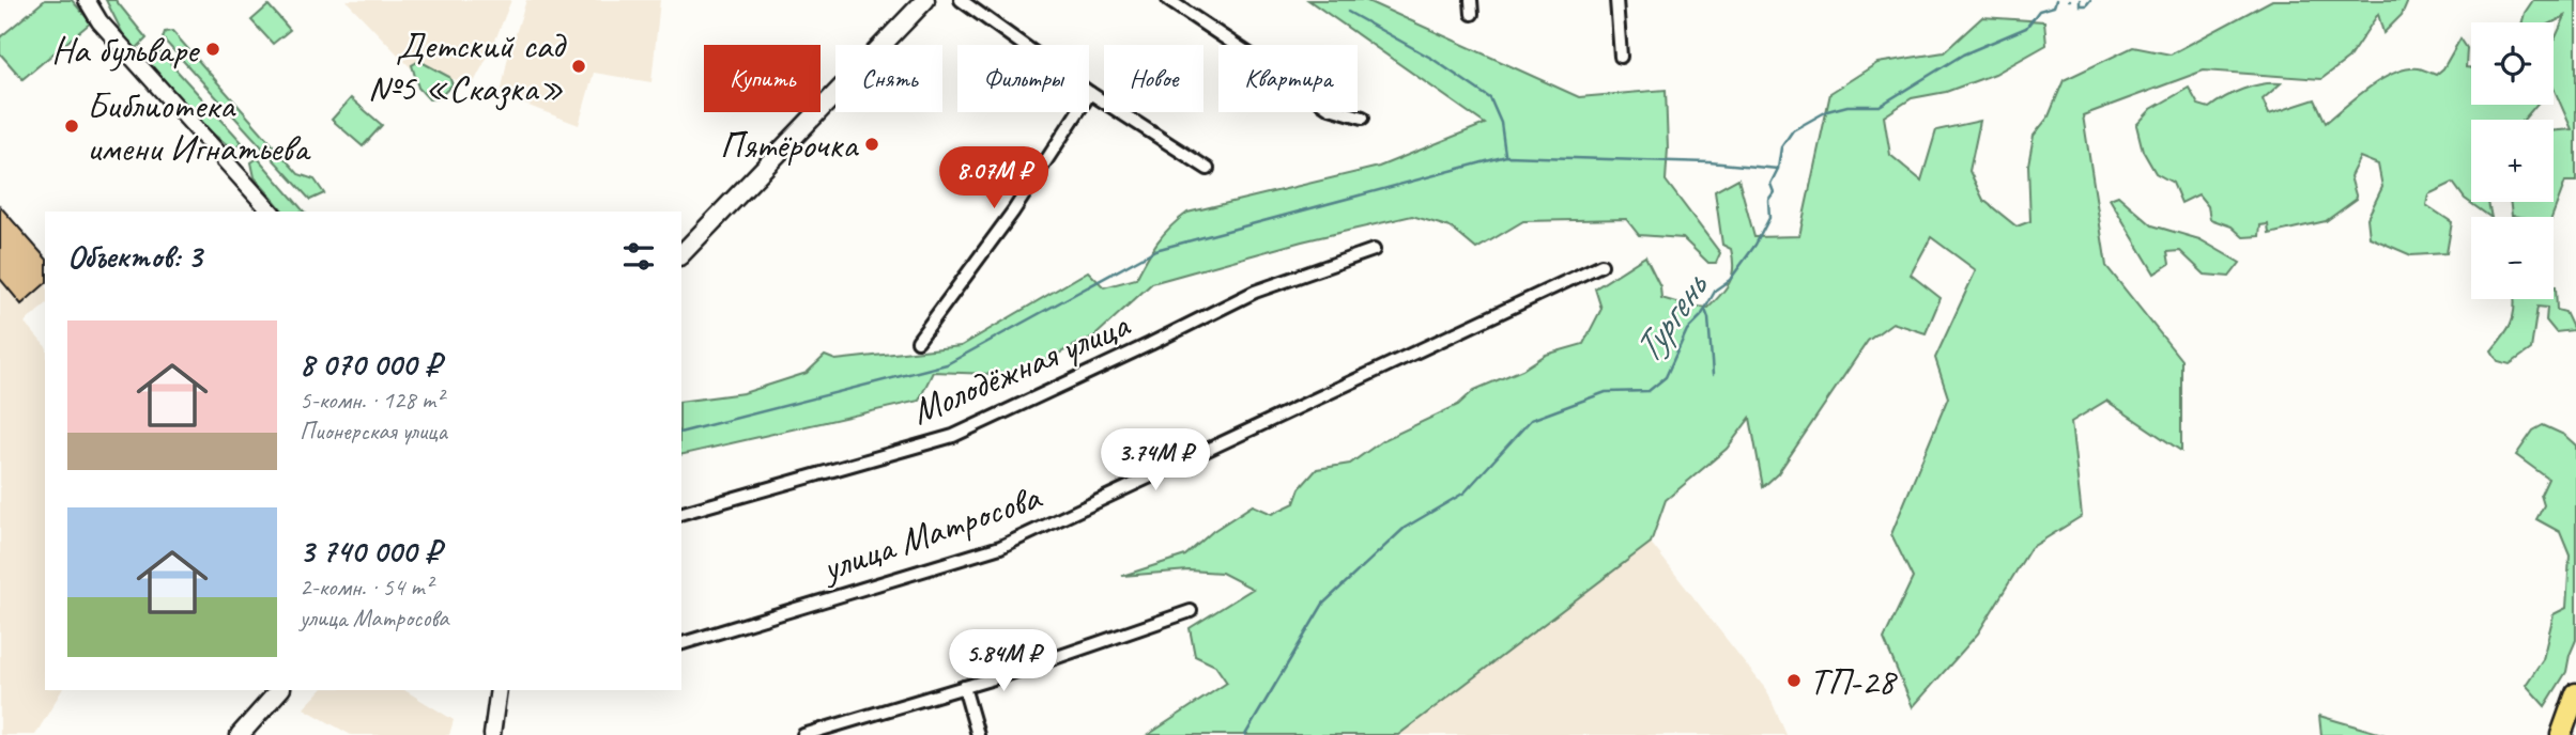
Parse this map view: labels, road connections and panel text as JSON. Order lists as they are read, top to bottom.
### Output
{
  "streets": {
    "street": ["Молодёжная улица", "улица Матросова"]
  },
  "water": ["Тургень"],
  "places": [
    "На бульваре",
    "Детский сад №5 «Сказка»",
    "Библиотека имени Игнатьева",
    "Пятёрочка",
    "ТП-28"
  ],
  "page": {
    "map_buttons": ["+", "−"],
    "chip": [
      "Купить",
      "Снять",
      "Фильтры",
      "Новое",
      "Квартира"
    ],
    "price": ["8.07M ₽", "3.74M ₽", "5.84M ₽"],
    "heading": "Объектов: 3",
    "list": [
      {
        "name": "8 070 000 ₽",
        "note": "5-комн. · 128 m² · Пионерская улица"
      },
      {
        "name": "3 740 000 ₽",
        "note": "2-комн. · 54 m² · улица Матросова"
      }
    ]
  }
}
